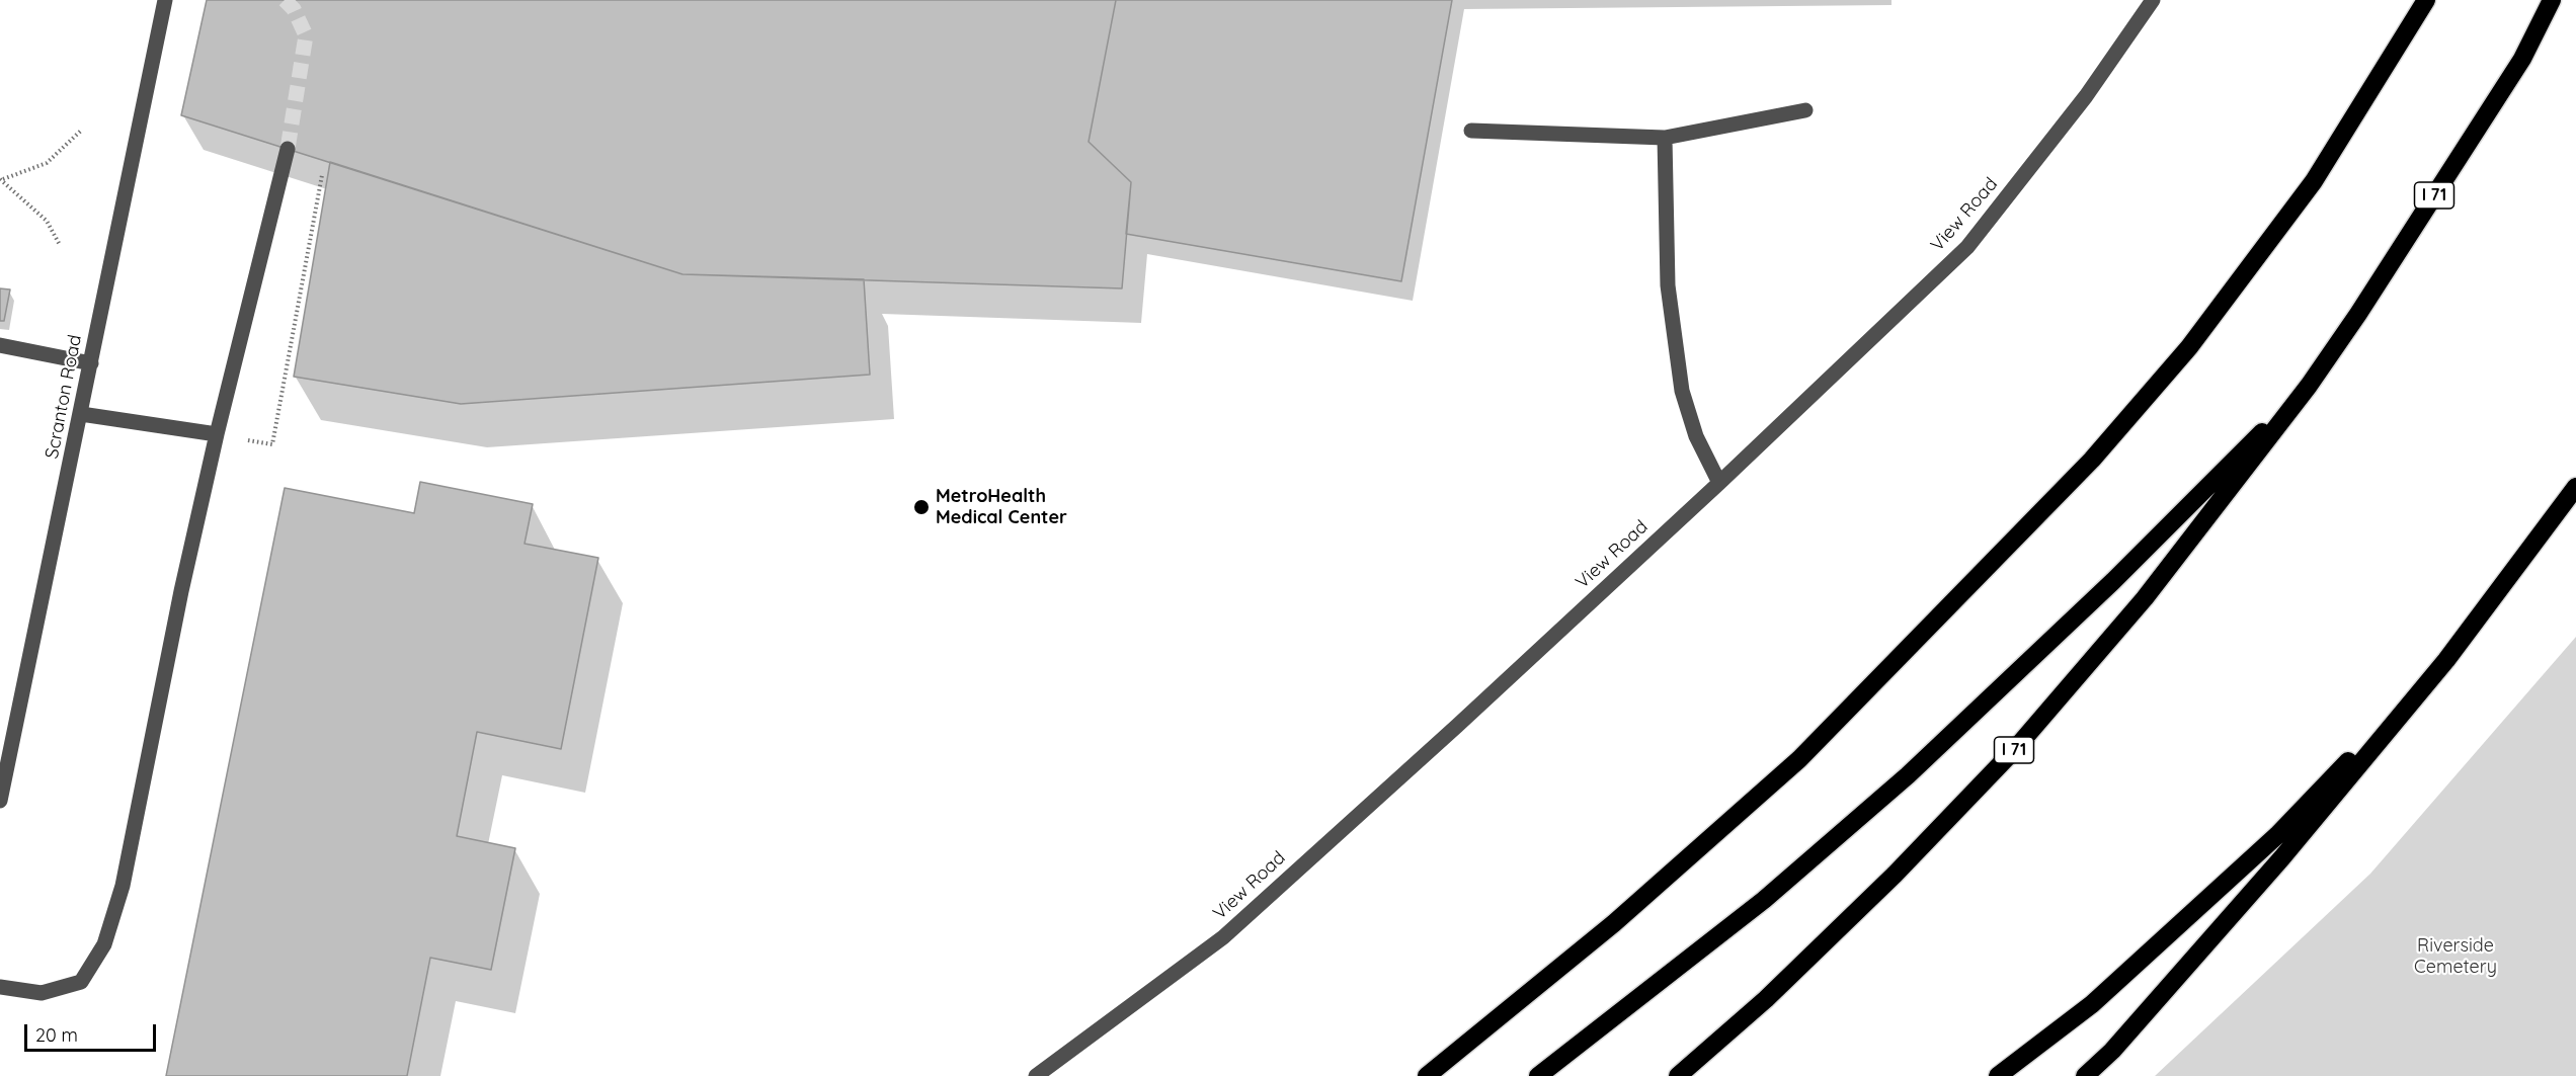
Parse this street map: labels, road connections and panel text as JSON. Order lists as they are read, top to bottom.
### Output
{
  "streets": {
    "highway": ["I 71"],
    "street": ["View Road", "Scranton Road"]
  },
  "parks": ["Riverside Cemetery"],
  "places": ["MetroHealth Medical Center"],
  "scale_bar": "20 m"
}
